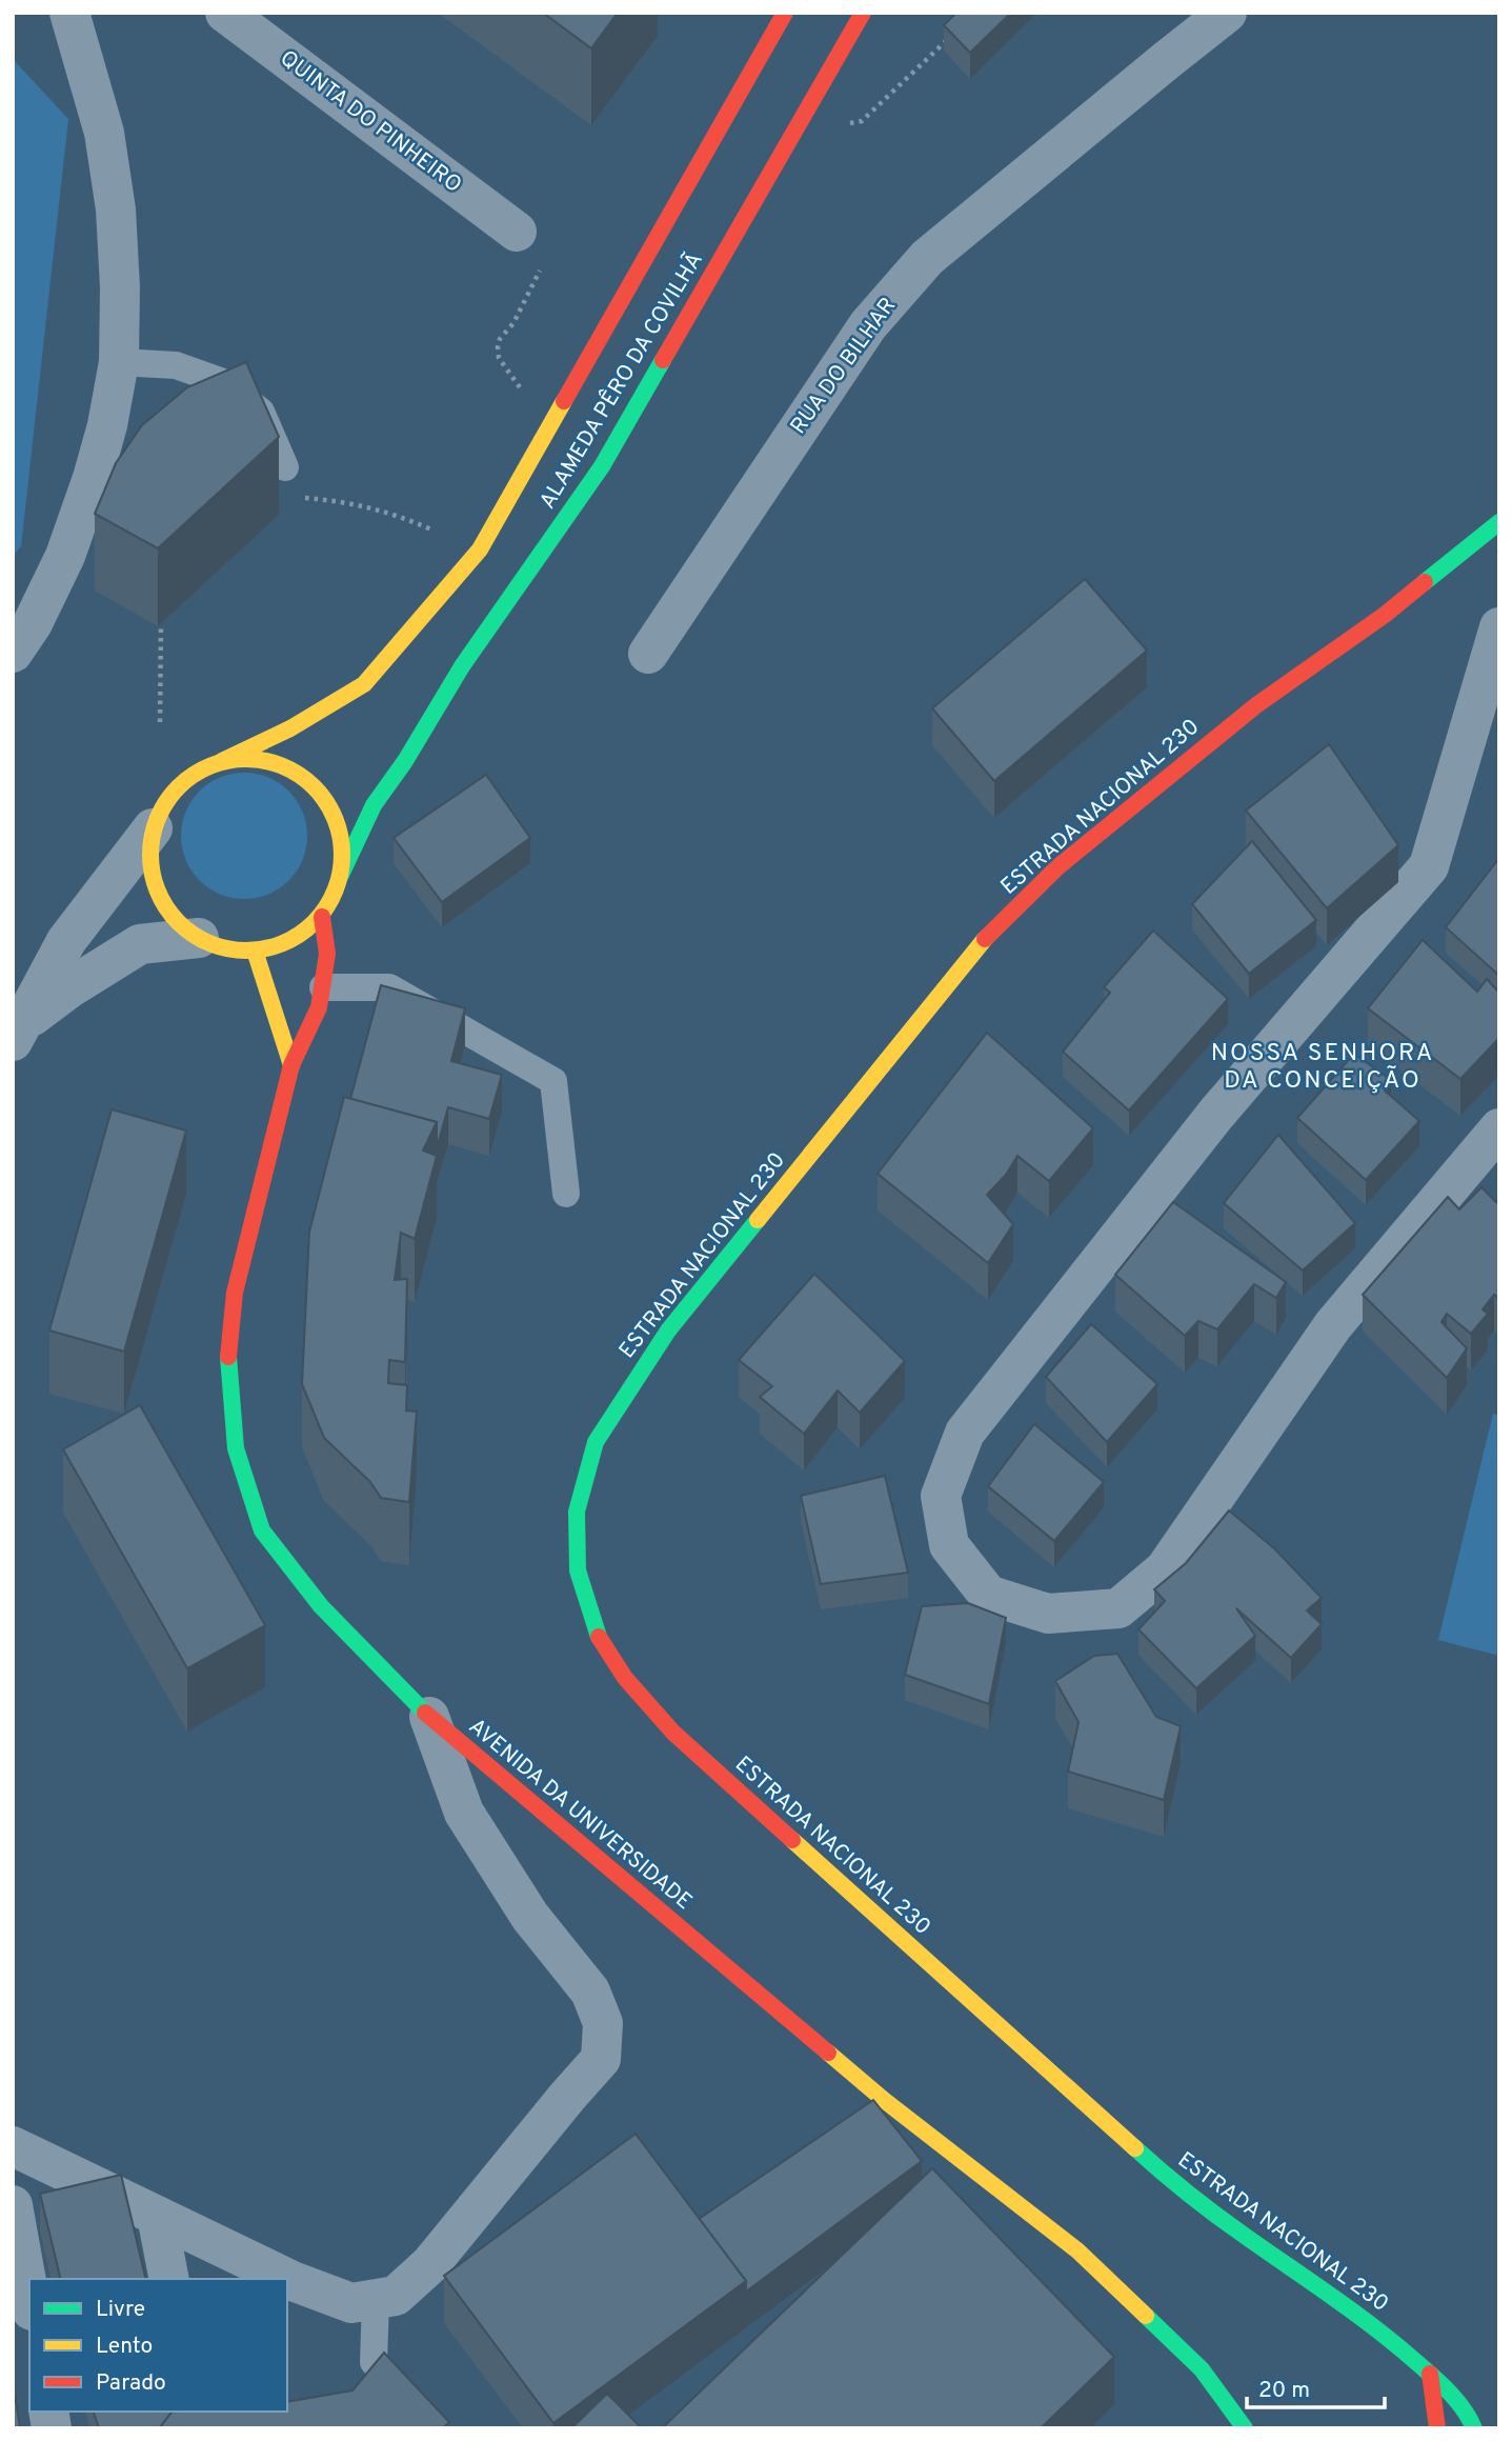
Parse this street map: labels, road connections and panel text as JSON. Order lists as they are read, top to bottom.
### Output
{
  "streets": {
    "main road": ["ALAMEDA PÊRO DA COVILHÃ", "ESTRADA NACIONAL 230", "AVENIDA DA UNIVERSIDADE"],
    "street": ["QUINTA DO PINHEIRO", "RUA DO BILHAR"]
  },
  "crossings": [
    ["ALAMEDA PÊRO DA COVILHÃ", "AVENIDA DA UNIVERSIDADE"]
  ],
  "districts": ["NOSSA SENHORA DA CONCEIÇÃO"],
  "legend": ["Livre", "Lento", "Parado"],
  "scale_bar": "20 m"
}
